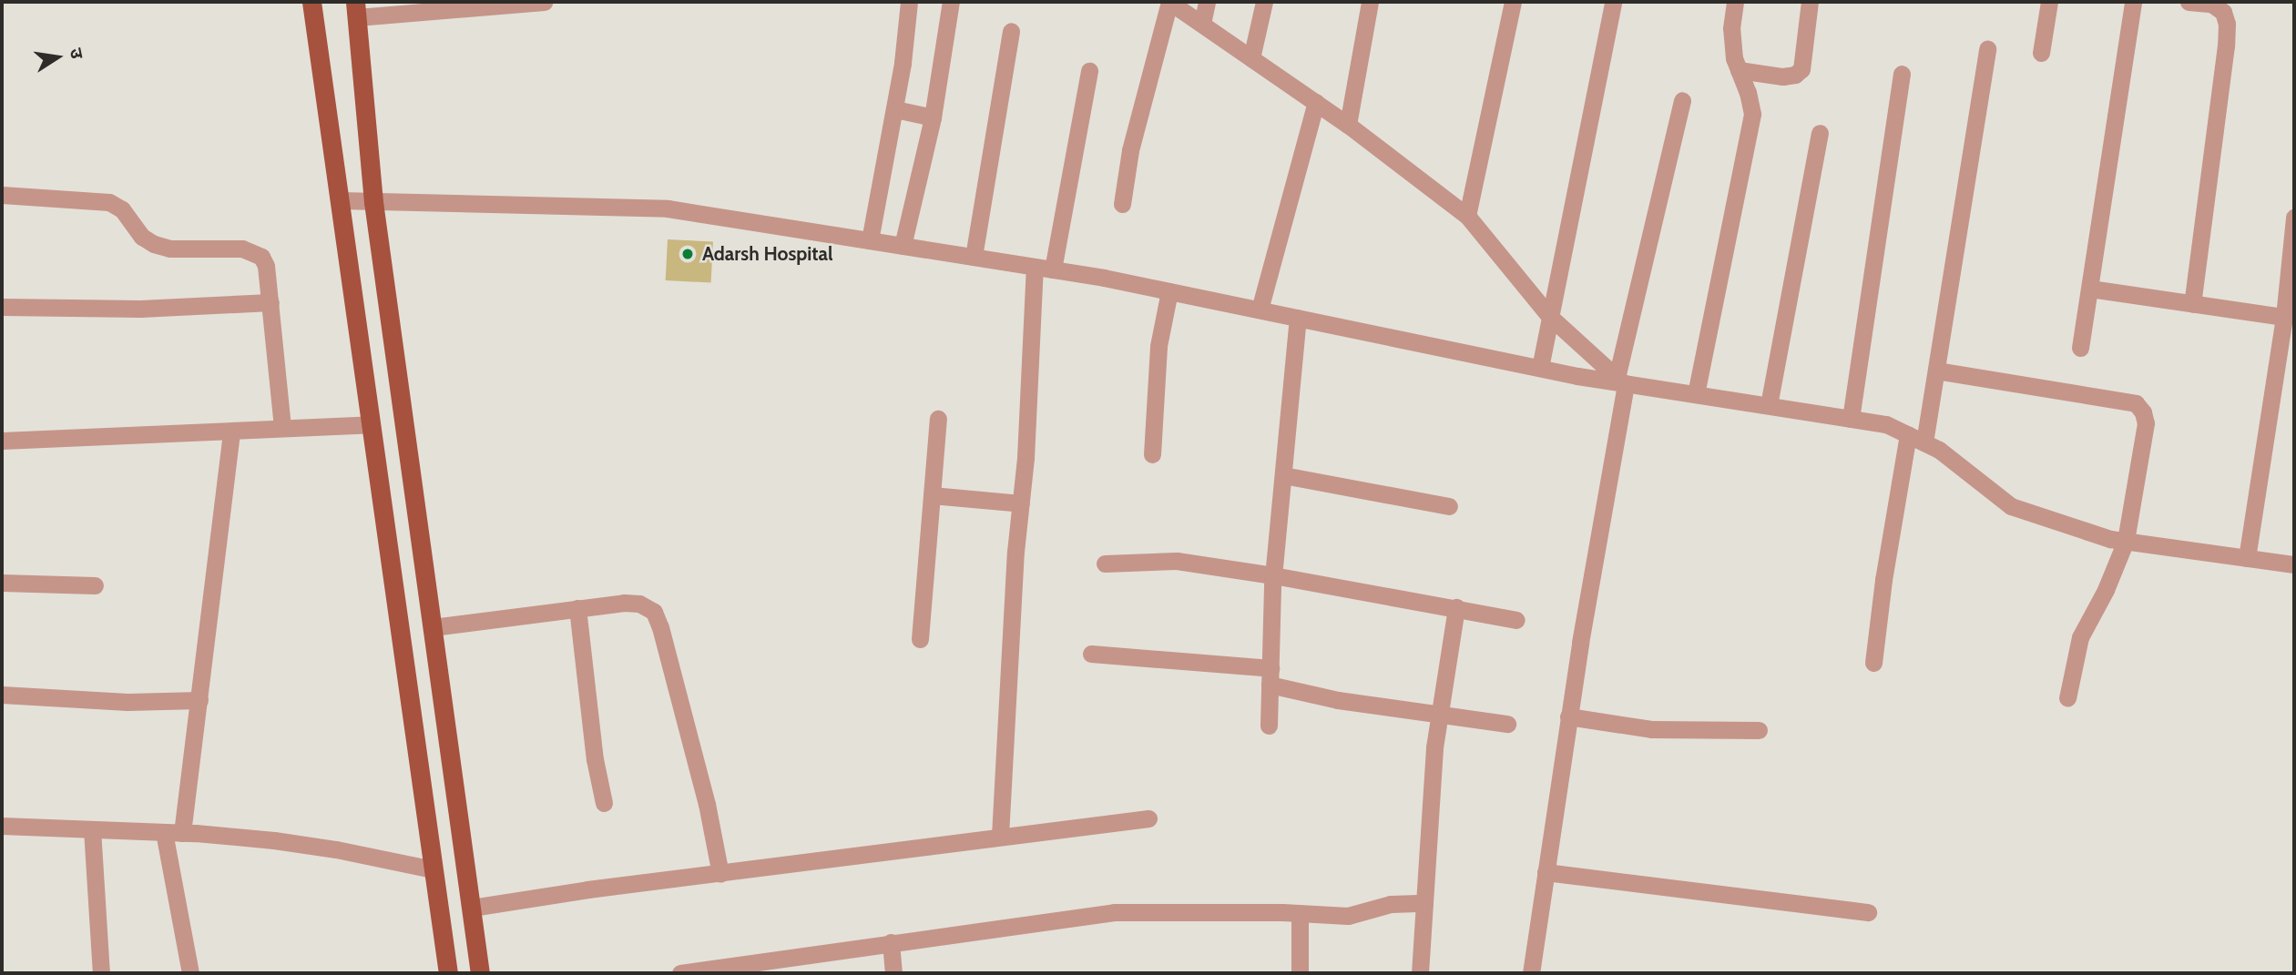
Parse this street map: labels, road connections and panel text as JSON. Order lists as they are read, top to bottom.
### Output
{
  "places": ["Adarsh Hospital"],
  "north": "right"
}
